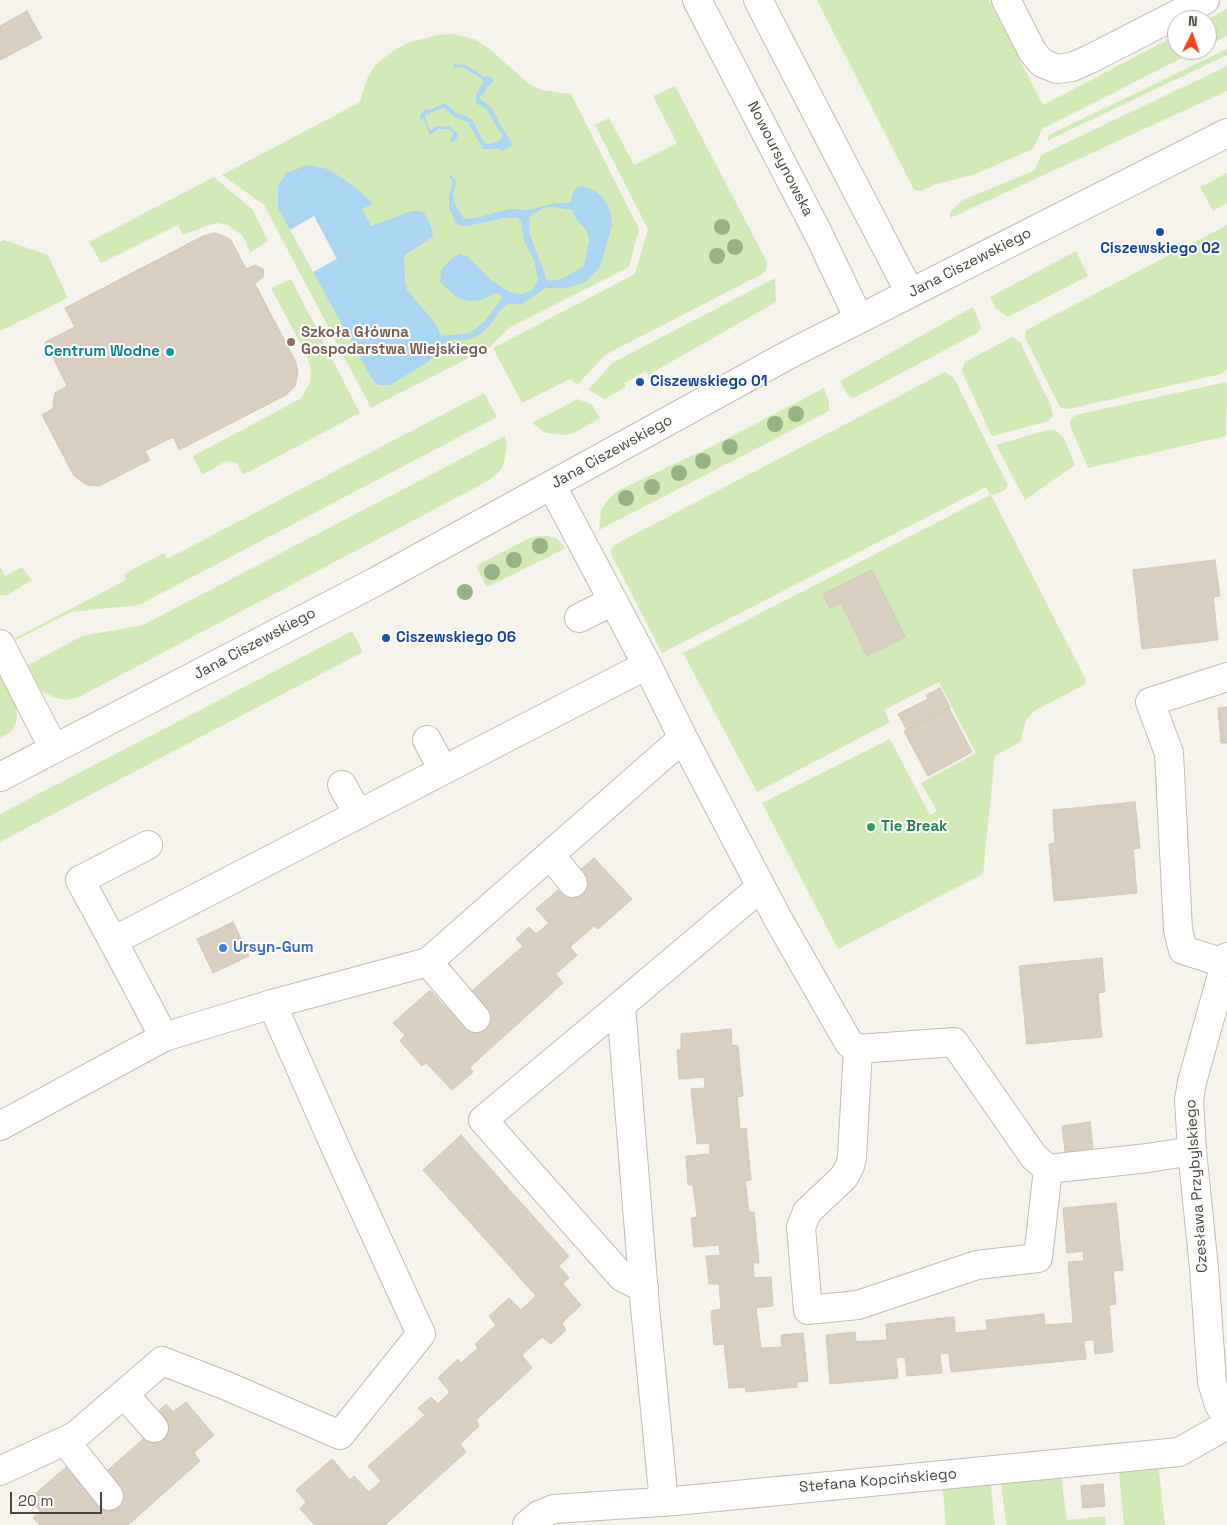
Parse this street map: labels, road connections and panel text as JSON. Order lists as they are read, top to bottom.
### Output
{
  "streets": {
    "street": [
      "Nowoursynowska",
      "Jana Ciszewskiego",
      "Czesława Przybylskiego",
      "Stefana Kopcińskiego"
    ]
  },
  "crossings": [
    ["Nowoursynowska", "Jana Ciszewskiego"]
  ],
  "places": [
    "Ciszewskiego 02",
    "Szkoła Główna Gospodarstwa Wiejskiego",
    "Centrum Wodne",
    "Ciszewskiego 01",
    "Ciszewskiego 06",
    "Tie Break",
    "Ursyn-Gum"
  ],
  "scale_bar": "20 m",
  "north": "top"
}
